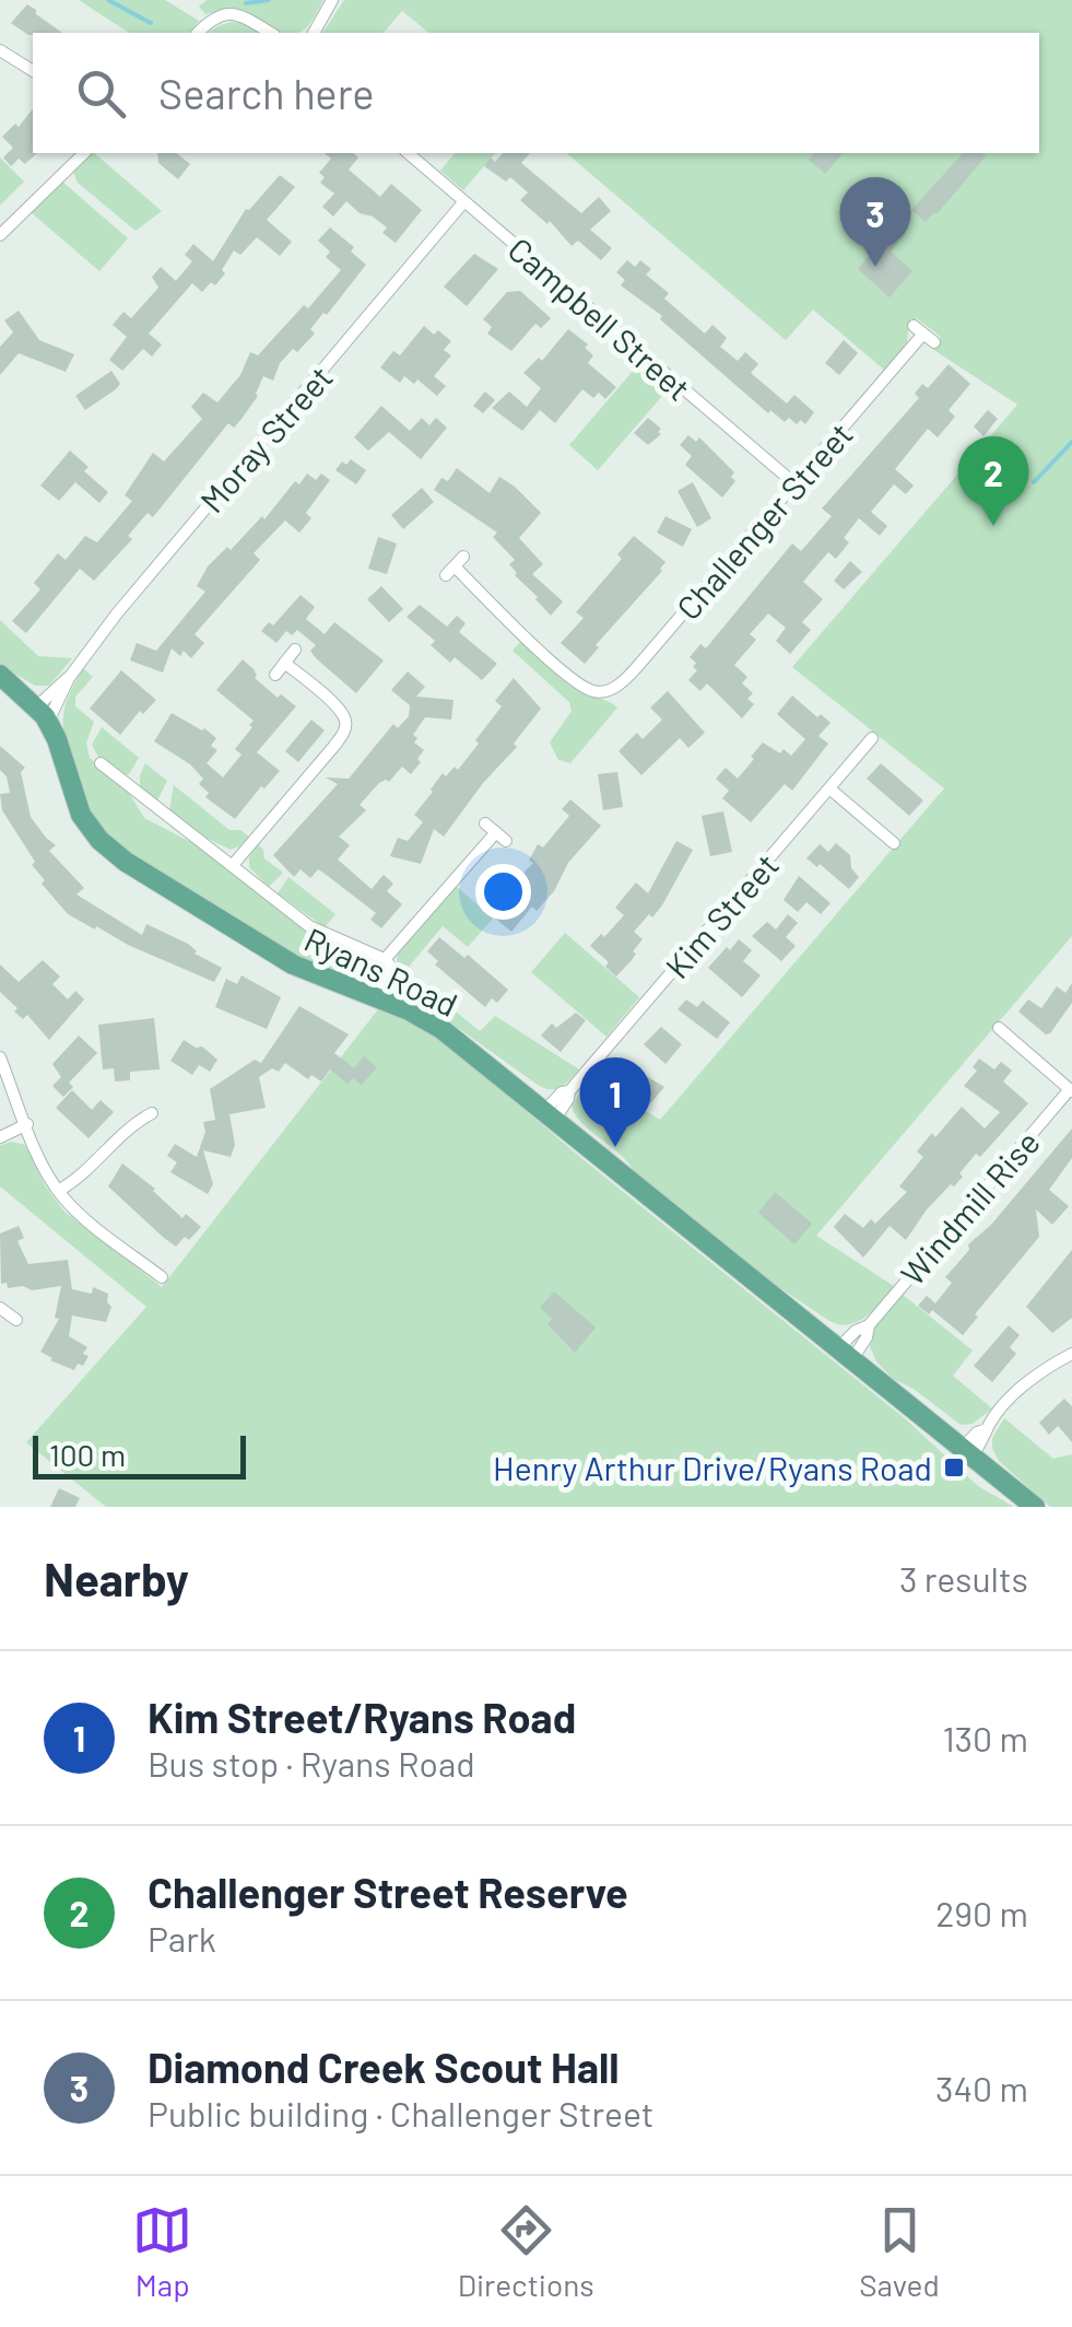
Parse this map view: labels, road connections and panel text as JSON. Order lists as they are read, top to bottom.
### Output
{
  "streets": {
    "main road": ["Ryans Road"],
    "street": [
      "Campbell Street",
      "Moray Street",
      "Challenger Street",
      "Kim Street",
      "Windmill Rise"
    ]
  },
  "crossings": [
    ["Campbell Street", "Moray Street"],
    ["Campbell Street", "Challenger Street"],
    ["Moray Street", "Ryans Road"],
    ["Kim Street", "Ryans Road"],
    ["Ryans Road", "Windmill Rise"]
  ],
  "places": {
    "transit": ["Henry Arthur Drive/Ryans Road"]
  },
  "scale_bar": "100 m",
  "page": {
    "search": "Search here",
    "pins": ["3", "2", "1"],
    "scale": "100 m",
    "heading": ["Nearby", "3 results"],
    "list": [
      {
        "mark": "1",
        "name": "Kim Street/Ryans Road",
        "note": "Bus stop · Ryans Road",
        "value": "130 m"
      },
      {
        "mark": "2",
        "name": "Challenger Street Reserve",
        "note": "Park",
        "value": "290 m"
      },
      {
        "mark": "3",
        "name": "Diamond Creek Scout Hall",
        "note": "Public building · Challenger Street",
        "value": "340 m"
      }
    ],
    "nav": ["Map", "Directions", "Saved"]
  }
}
